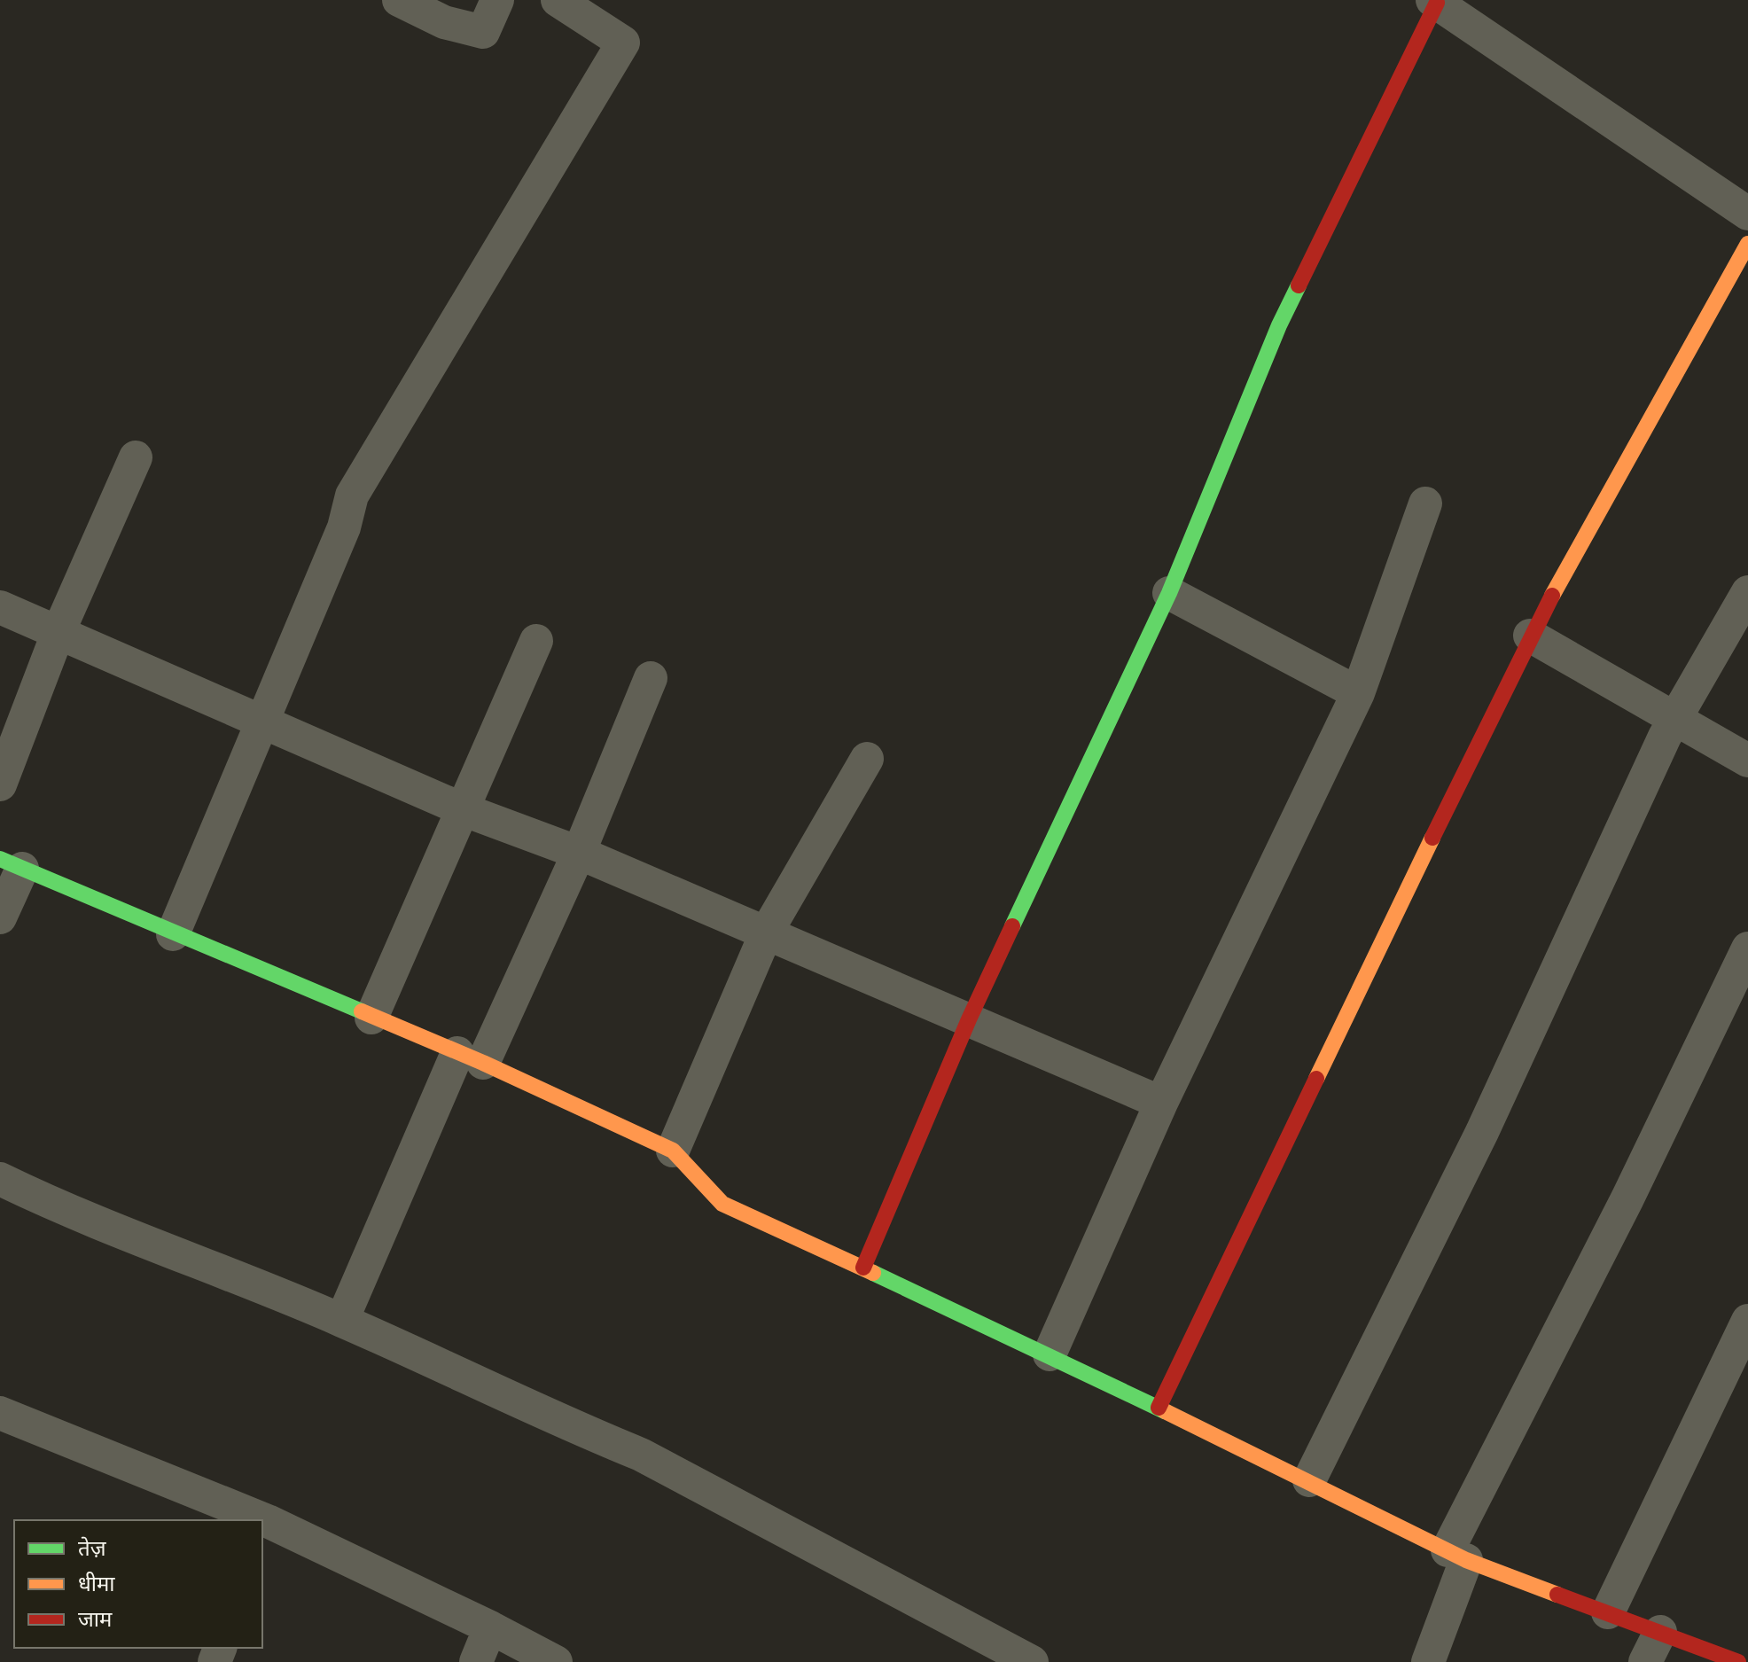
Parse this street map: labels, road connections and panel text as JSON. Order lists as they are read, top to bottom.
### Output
{
  "legend": ["तेज़", "धीमा", "जाम"]
}
